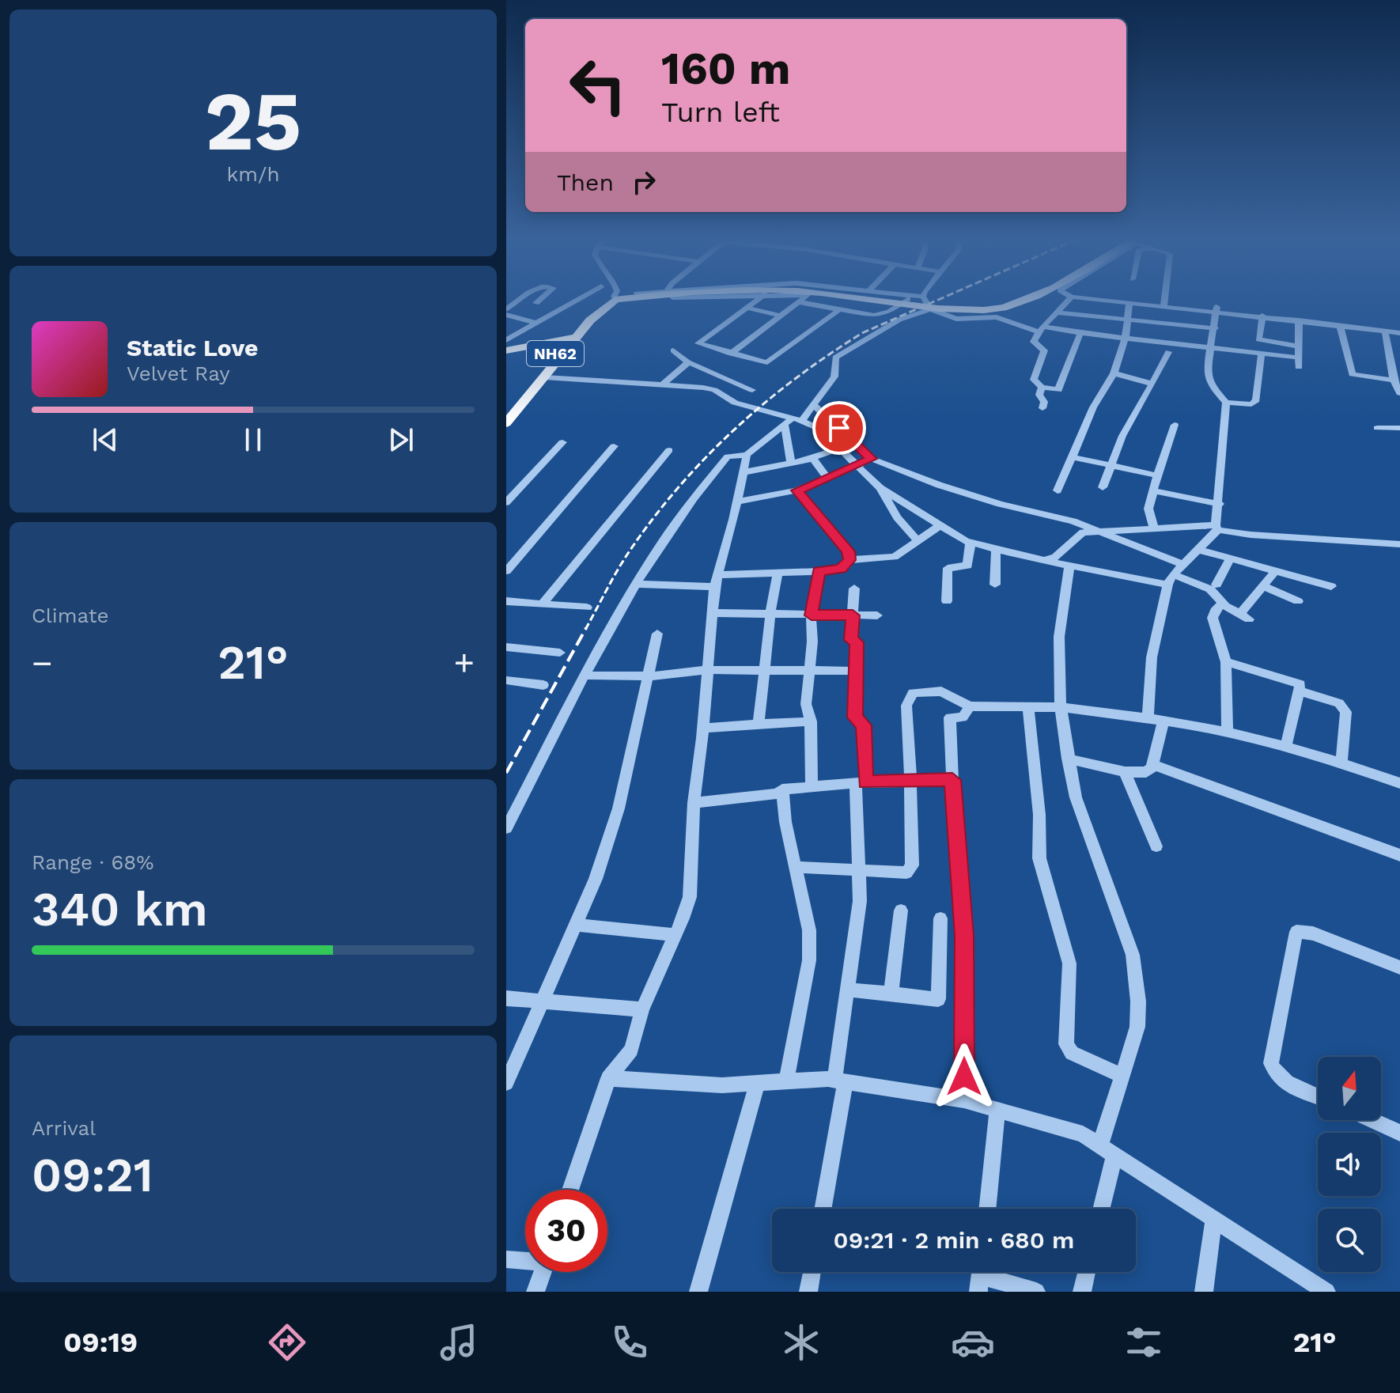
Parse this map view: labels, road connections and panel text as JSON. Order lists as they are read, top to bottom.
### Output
{
  "streets": {
    "highway": ["NH62"]
  },
  "north": "top",
  "page": {
    "tile": [
      ["25", "km/h"],
      "Climate",
      ["Range · 68%", "340 km"],
      ["Arrival", "09:21"]
    ],
    "turn": ["160 m", "Turn left"],
    "then": "Then",
    "song": ["Static Love", "Velvet Ray"],
    "heat": ["−", "21°", "+"],
    "limit": "30",
    "trip": "09:21 · 2 min · 680 m",
    "tabs": ["09:19", "21°"]
  }
}
